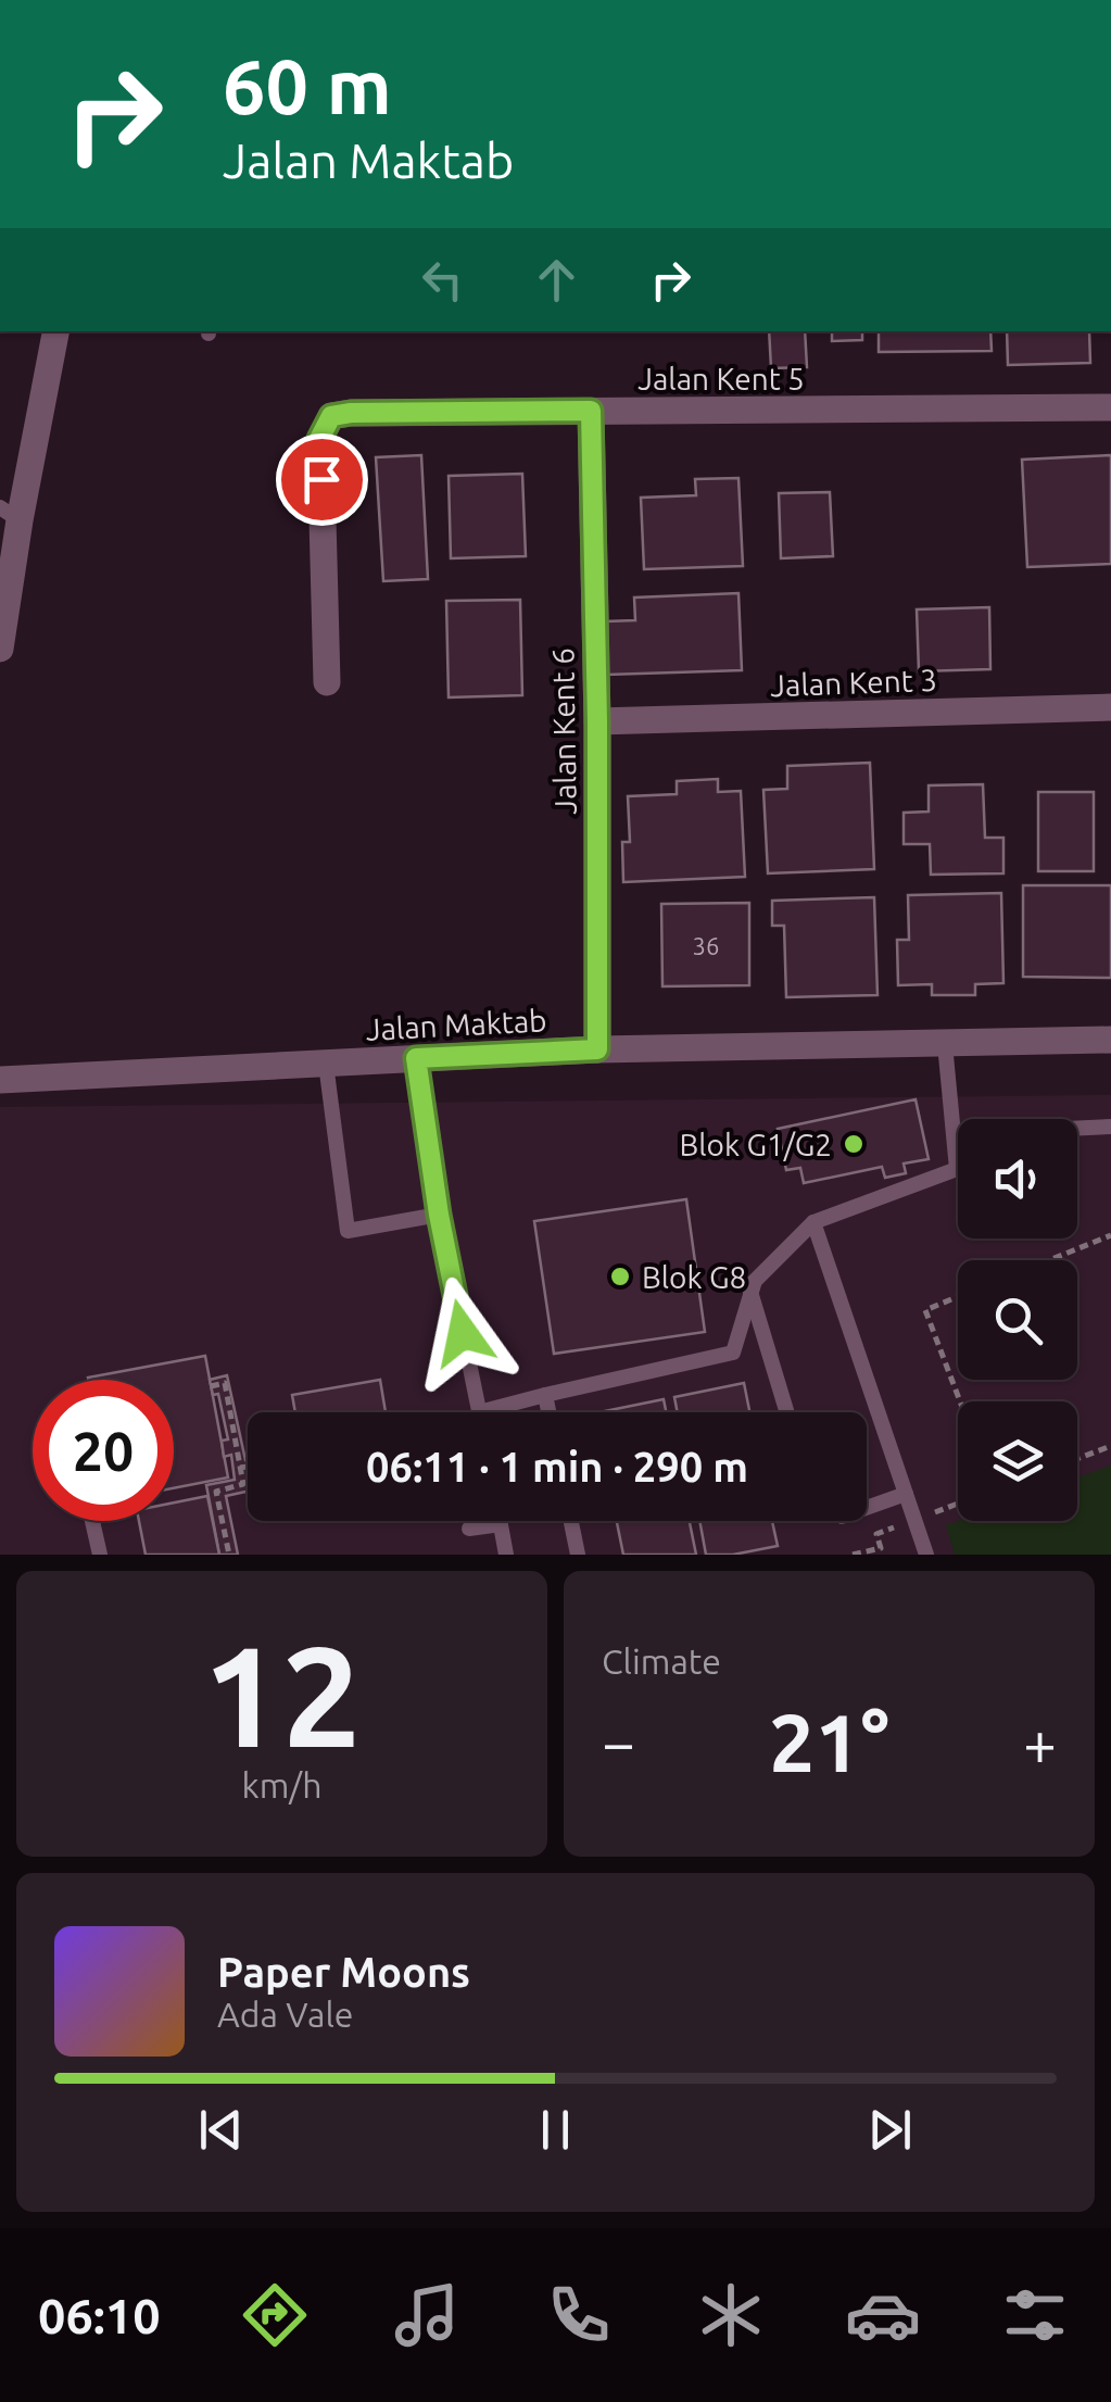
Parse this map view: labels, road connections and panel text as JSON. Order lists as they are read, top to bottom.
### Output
{
  "streets": {
    "street": [
      "Jalan Kent 5",
      "Jalan Kent 3",
      "Jalan Kent 6",
      "Jalan Maktab"
    ]
  },
  "crossings": [
    ["Jalan Kent 5", "Jalan Kent 6"],
    ["Jalan Kent 3", "Jalan Kent 6"],
    ["Jalan Kent 6", "Jalan Maktab"]
  ],
  "places": ["Blok G1/G2", "Blok G8"],
  "house_numbers": ["36"],
  "page": {
    "turn": ["60 m", "Jalan Maktab"],
    "limit": "20",
    "trip": "06:11 · 1 min · 290 m",
    "tile": [
      ["12", "km/h"],
      "Climate"
    ],
    "heat": ["−", "21°", "+"],
    "song": ["Paper Moons", "Ada Vale"],
    "tabs": "06:10"
  }
}
